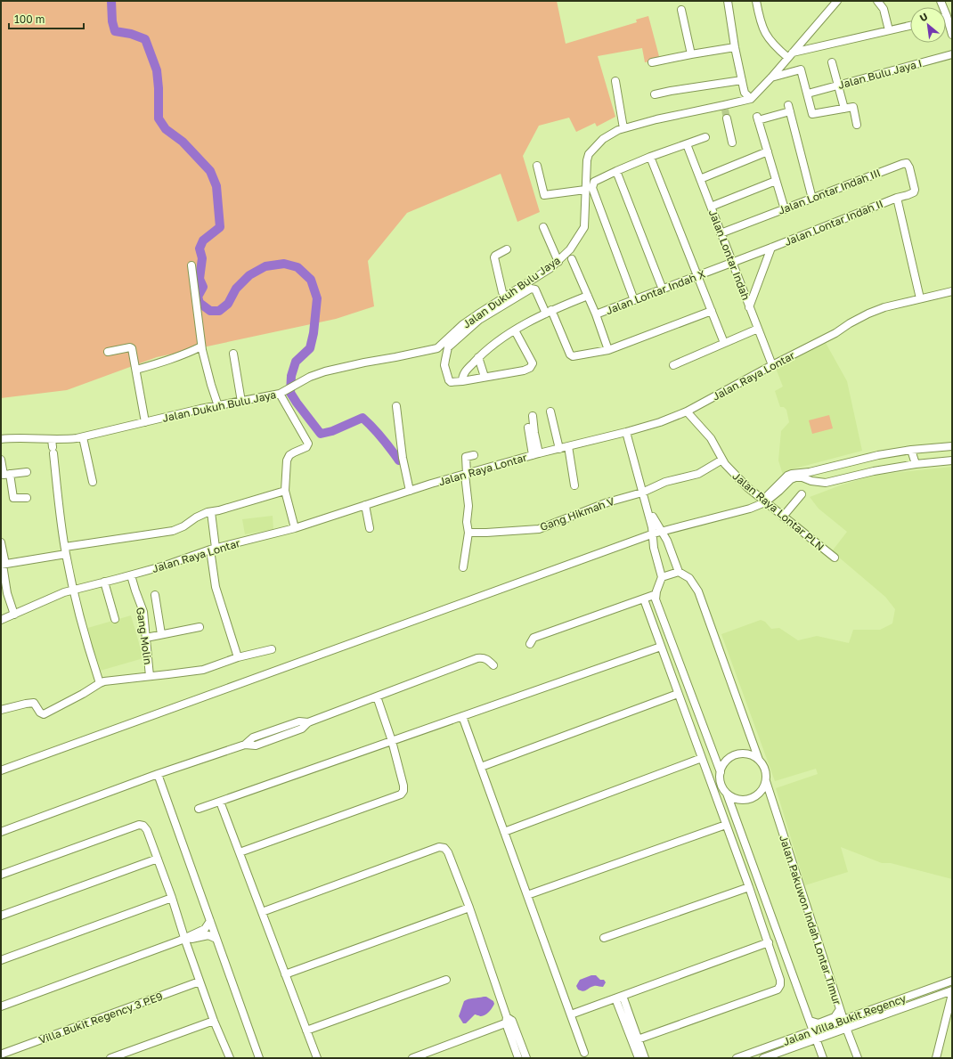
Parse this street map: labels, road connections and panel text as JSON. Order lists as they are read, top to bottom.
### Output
{
  "streets": {
    "street": [
      "Jalan Bulu Jaya I",
      "Jalan Lontar Indah III",
      "Jalan Lontar Indah II",
      "Jalan Lontar Indah",
      "Jalan Dukuh Bulu Jaya",
      "Jalan Lontar Indah X",
      "Jalan Raya Lontar",
      "Jalan Raya Lontar PLN",
      "Gang Hikmah V",
      "Gang Molin",
      "Jalan Pakuwon Indah Lontar Timur",
      "Villa Bukit Regency 3 PE9",
      "Jalan Villa Bukit Regency"
    ]
  },
  "crossings": [
    ["Jalan Lontar Indah III", "Jalan Lontar Indah II"],
    ["Jalan Lontar Indah III", "Jalan Lontar Indah"],
    ["Jalan Lontar Indah II", "Jalan Lontar Indah"],
    ["Jalan Lontar Indah II", "Jalan Lontar Indah X"],
    ["Jalan Lontar Indah II", "Jalan Raya Lontar"],
    ["Jalan Lontar Indah", "Jalan Lontar Indah X"],
    ["Jalan Lontar Indah", "Jalan Raya Lontar"],
    ["Jalan Raya Lontar", "Jalan Raya Lontar PLN"],
    ["Jalan Raya Lontar", "Gang Molin"],
    ["Jalan Raya Lontar PLN", "Gang Hikmah V"],
    ["Jalan Pakuwon Indah Lontar Timur", "Jalan Villa Bukit Regency"]
  ],
  "scale_bar": "100 m",
  "north": "top left"
}
